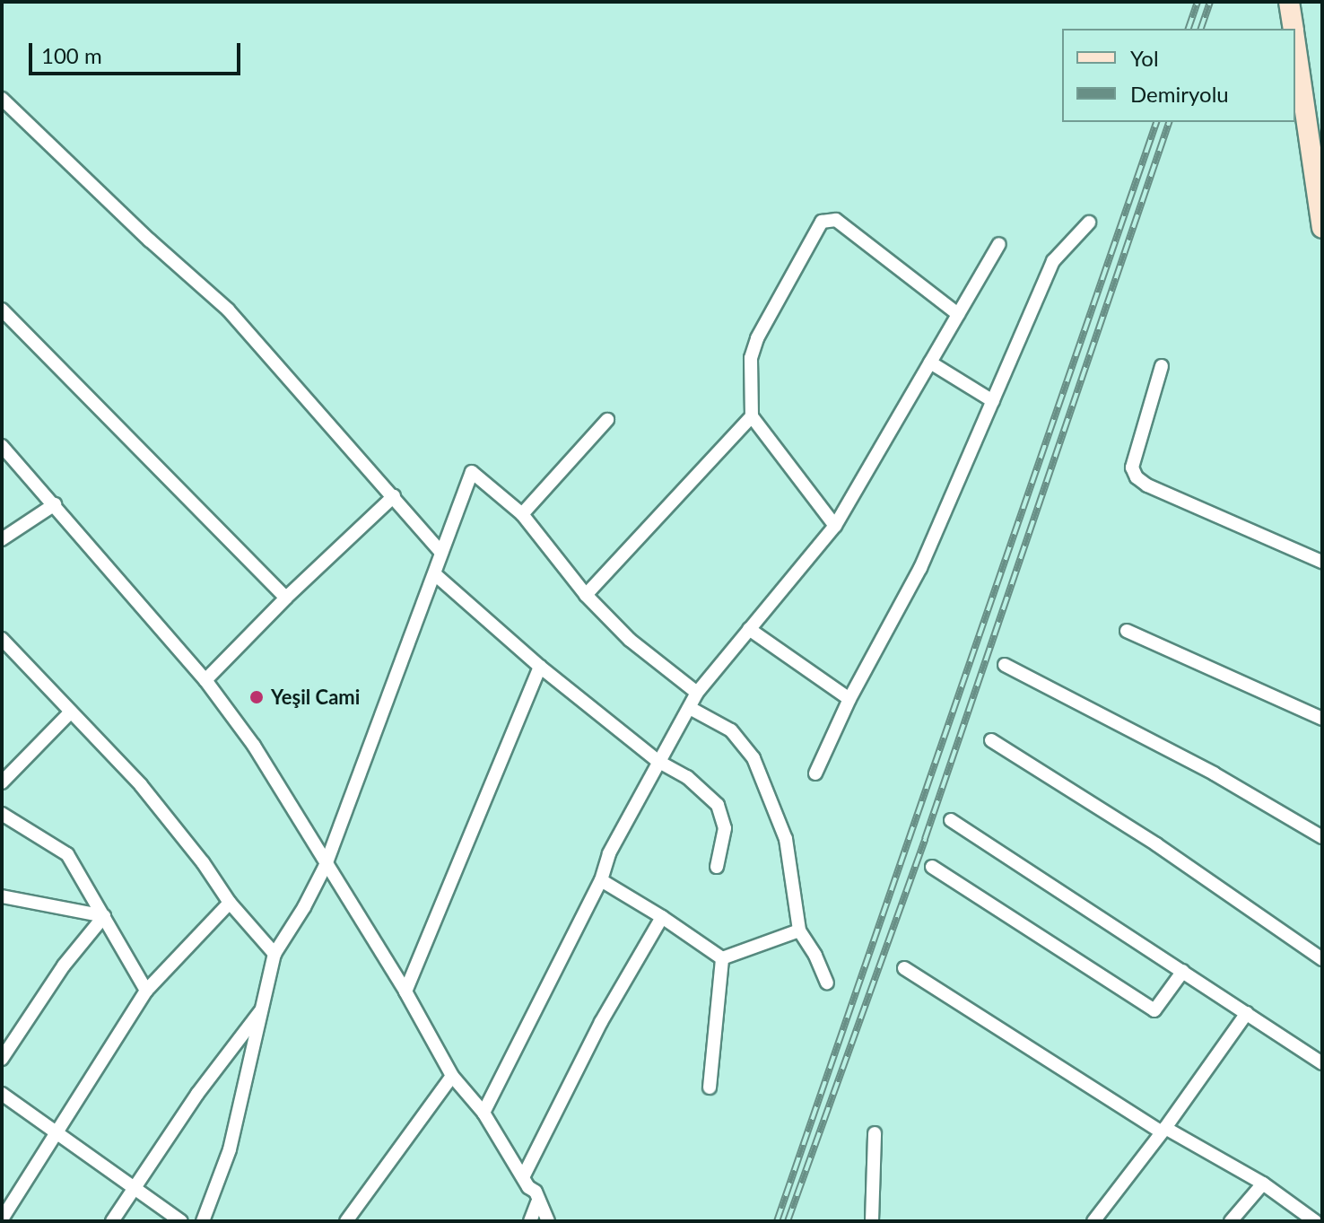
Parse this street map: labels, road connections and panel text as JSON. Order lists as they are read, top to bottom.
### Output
{
  "places": ["Yeşil Cami"],
  "legend": ["Yol", "Demiryolu"],
  "scale_bar": "100 m"
}
